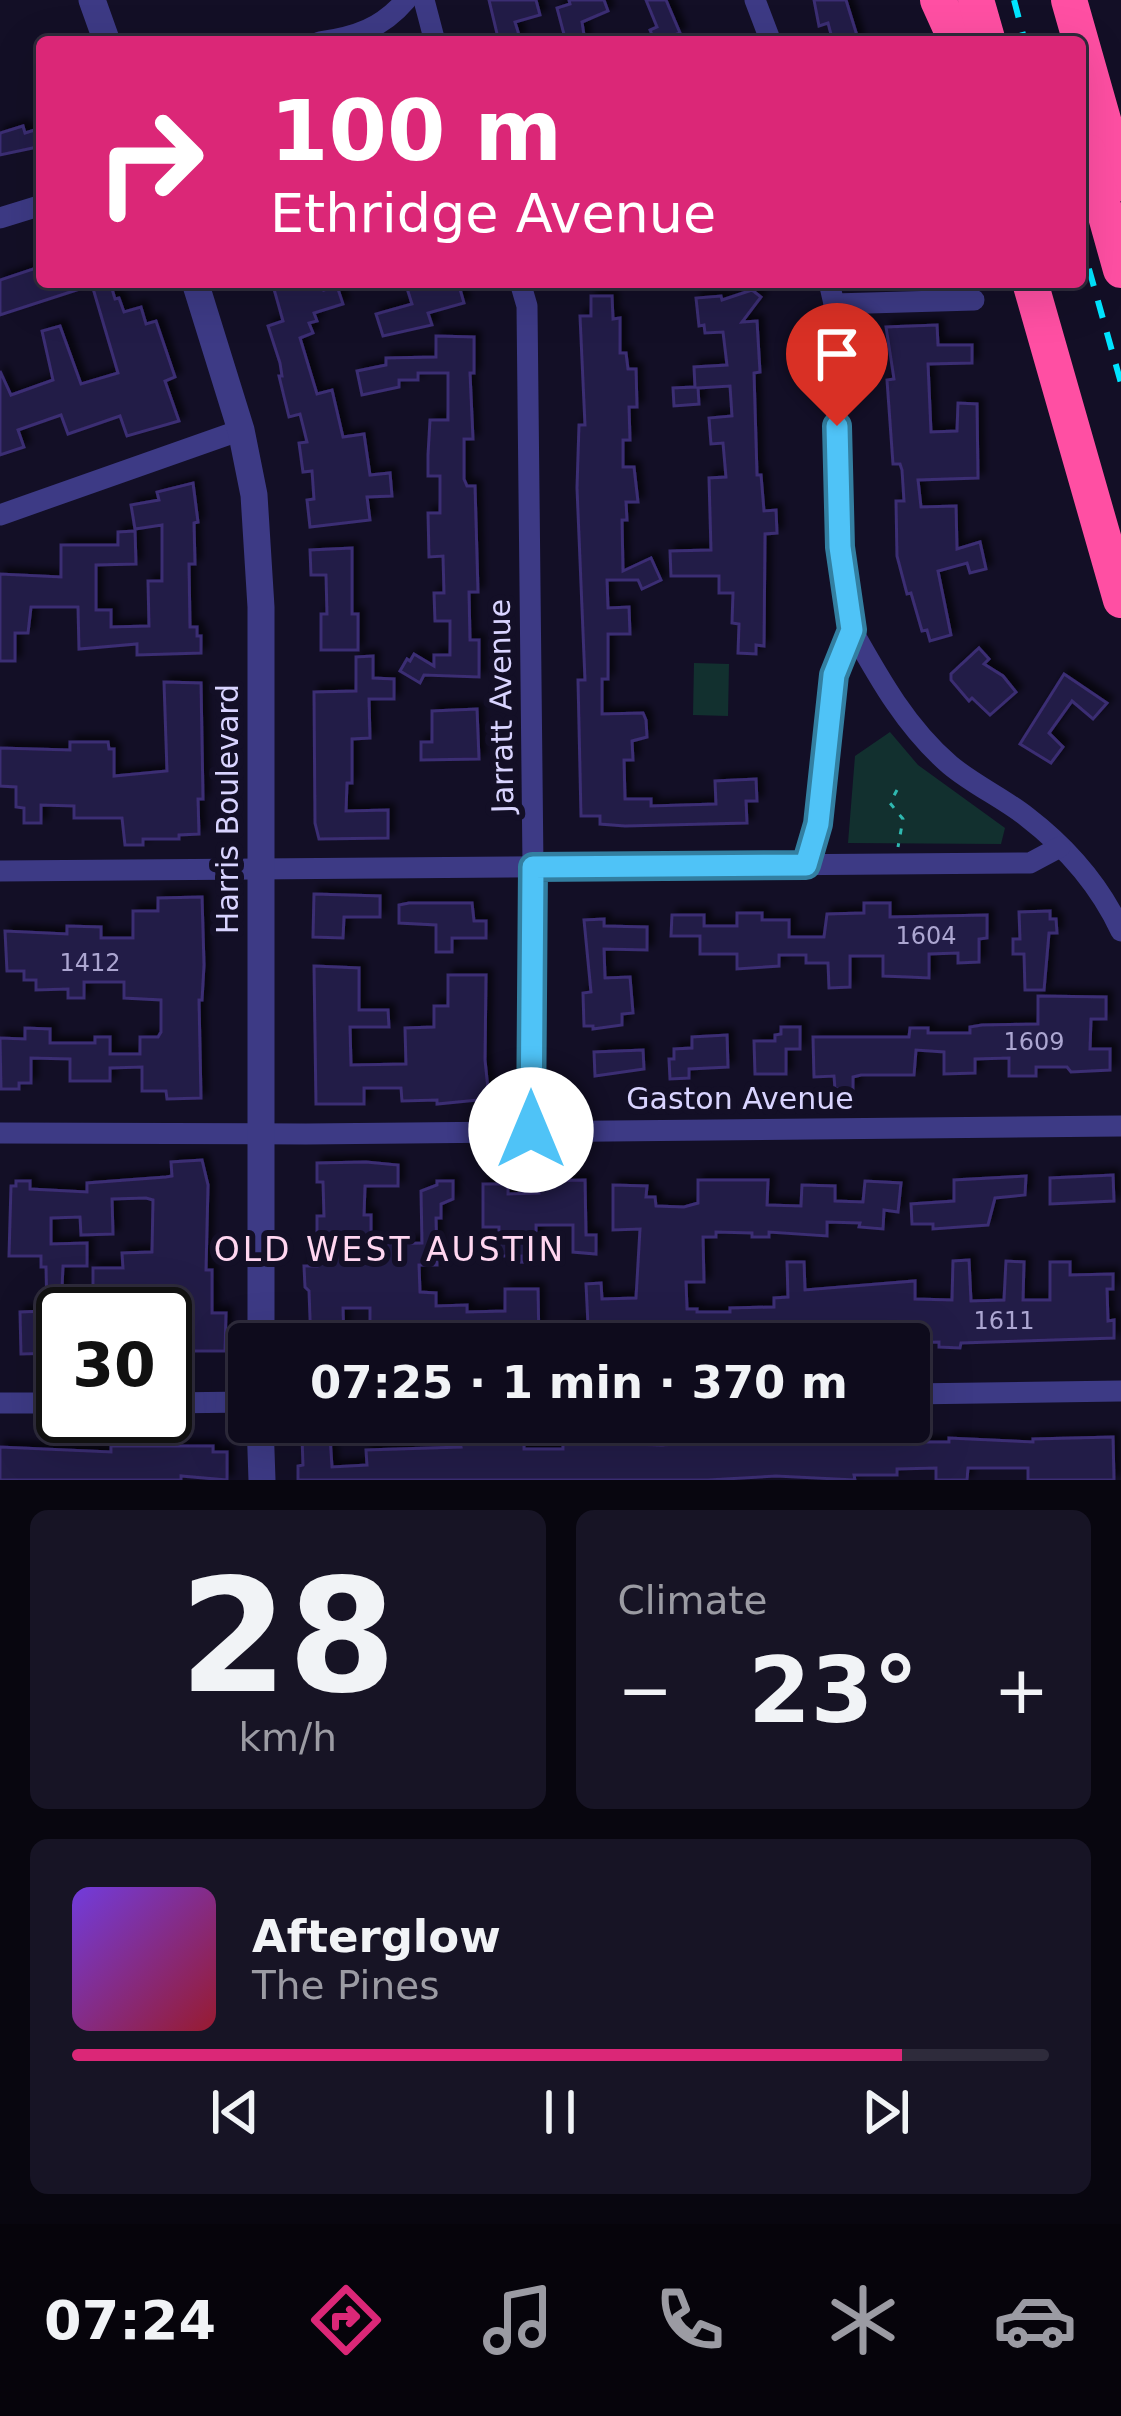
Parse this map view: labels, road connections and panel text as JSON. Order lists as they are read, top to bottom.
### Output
{
  "streets": {
    "street": ["Jarratt Avenue", "Harris Boulevard", "Gaston Avenue"]
  },
  "crossings": [
    ["Jarratt Avenue", "Gaston Avenue"],
    ["Harris Boulevard", "Gaston Avenue"]
  ],
  "districts": ["OLD WEST AUSTIN"],
  "house_numbers": [
    "1604",
    "1412",
    "1609",
    "1611"
  ],
  "page": {
    "turn": ["100 m", "Ethridge Avenue"],
    "limit": "30",
    "trip": "07:25 · 1 min · 370 m",
    "tile": [
      ["28", "km/h"],
      "Climate"
    ],
    "heat": ["−", "23°", "+"],
    "song": ["Afterglow", "The Pines"],
    "tabs": "07:24"
  }
}
